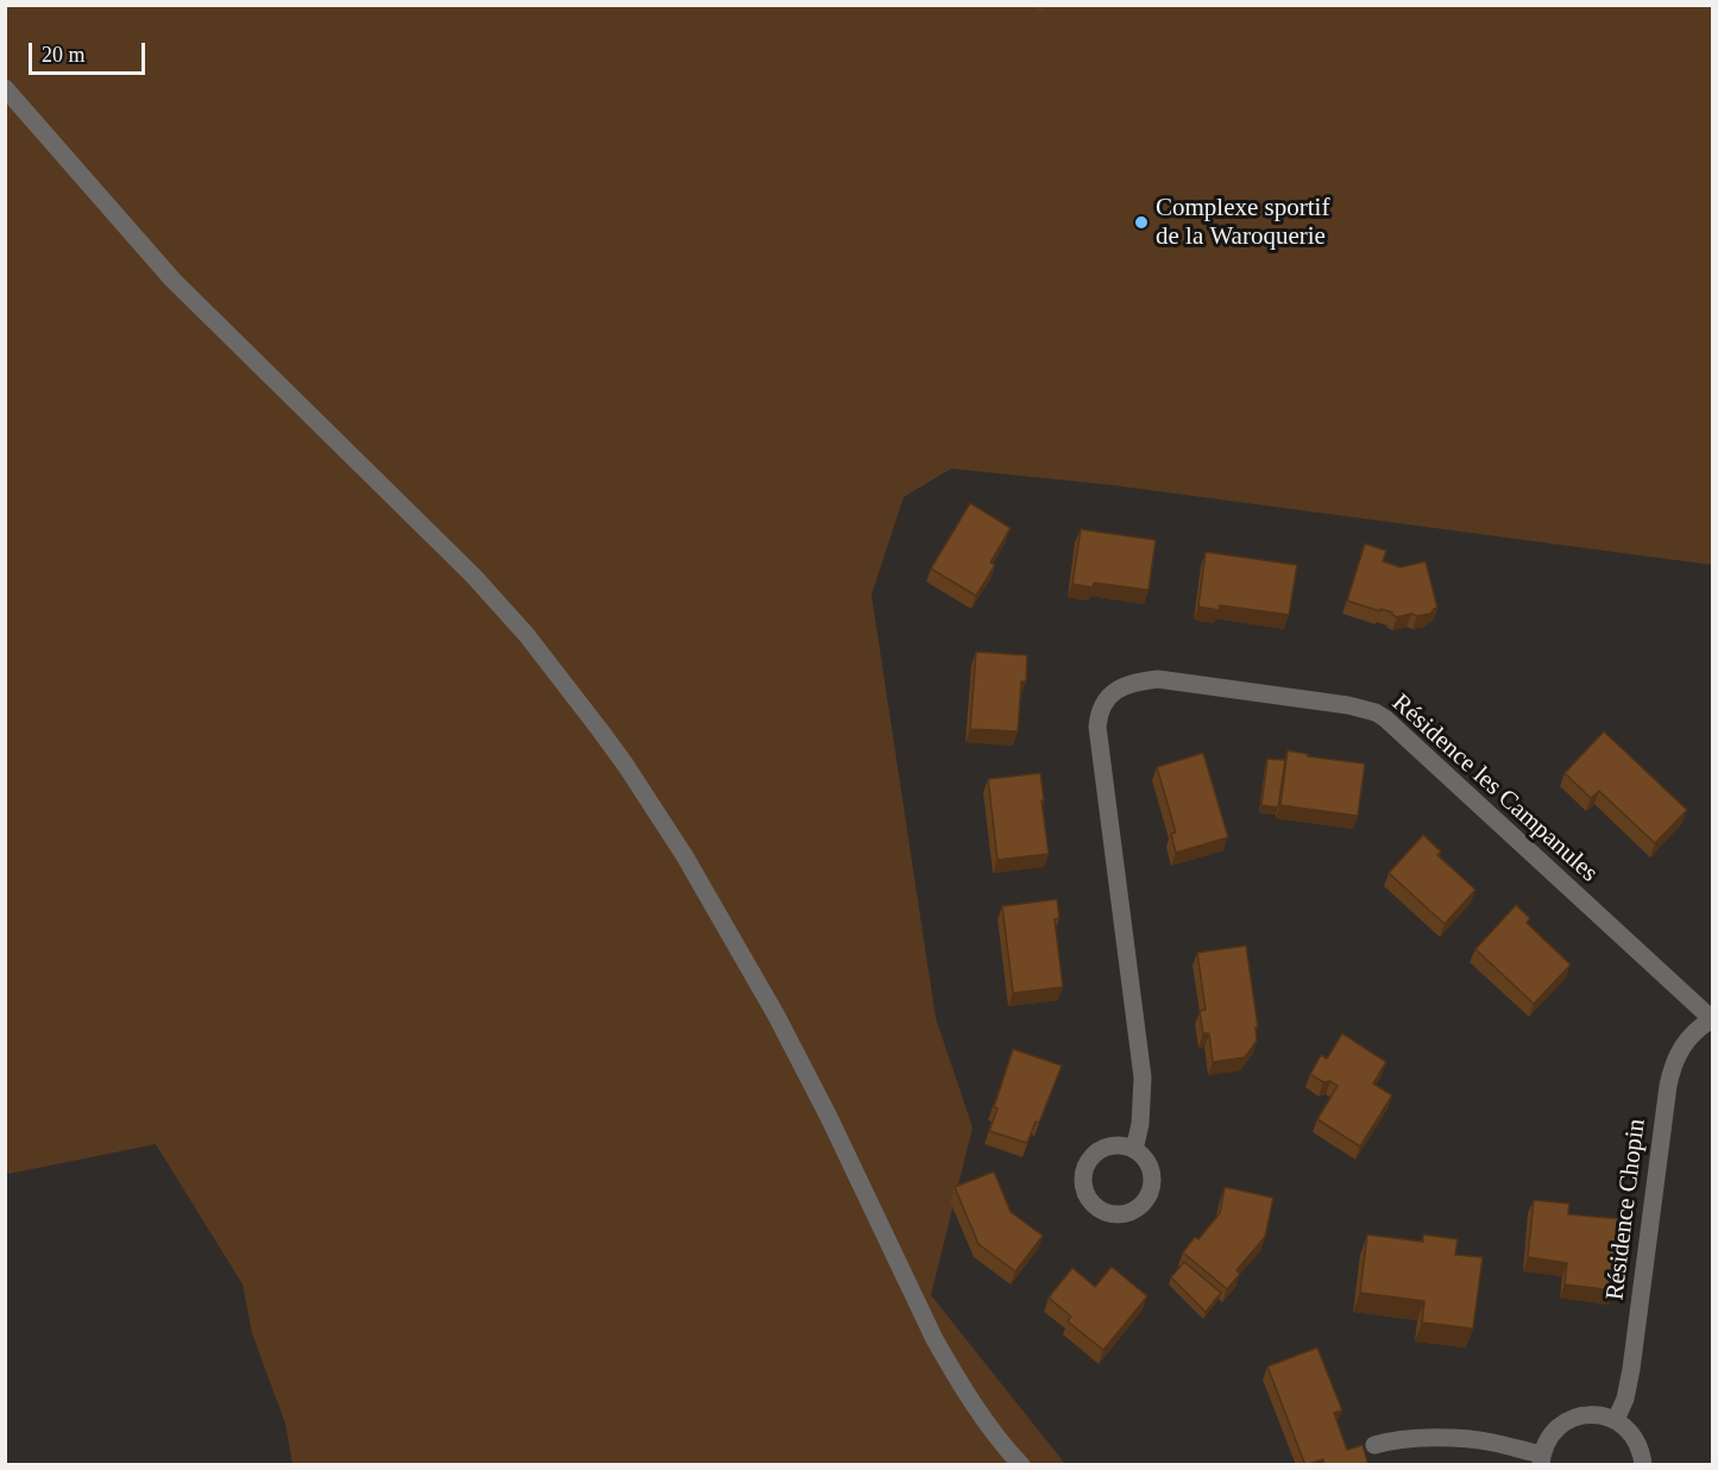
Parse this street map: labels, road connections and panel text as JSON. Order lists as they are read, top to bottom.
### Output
{
  "streets": {
    "street": ["Résidence les Campanules", "Résidence Chopin"]
  },
  "crossings": [
    ["Résidence les Campanules", "Résidence Chopin"]
  ],
  "places": ["Complexe sportif de la Waroquerie"],
  "scale_bar": "20 m"
}
